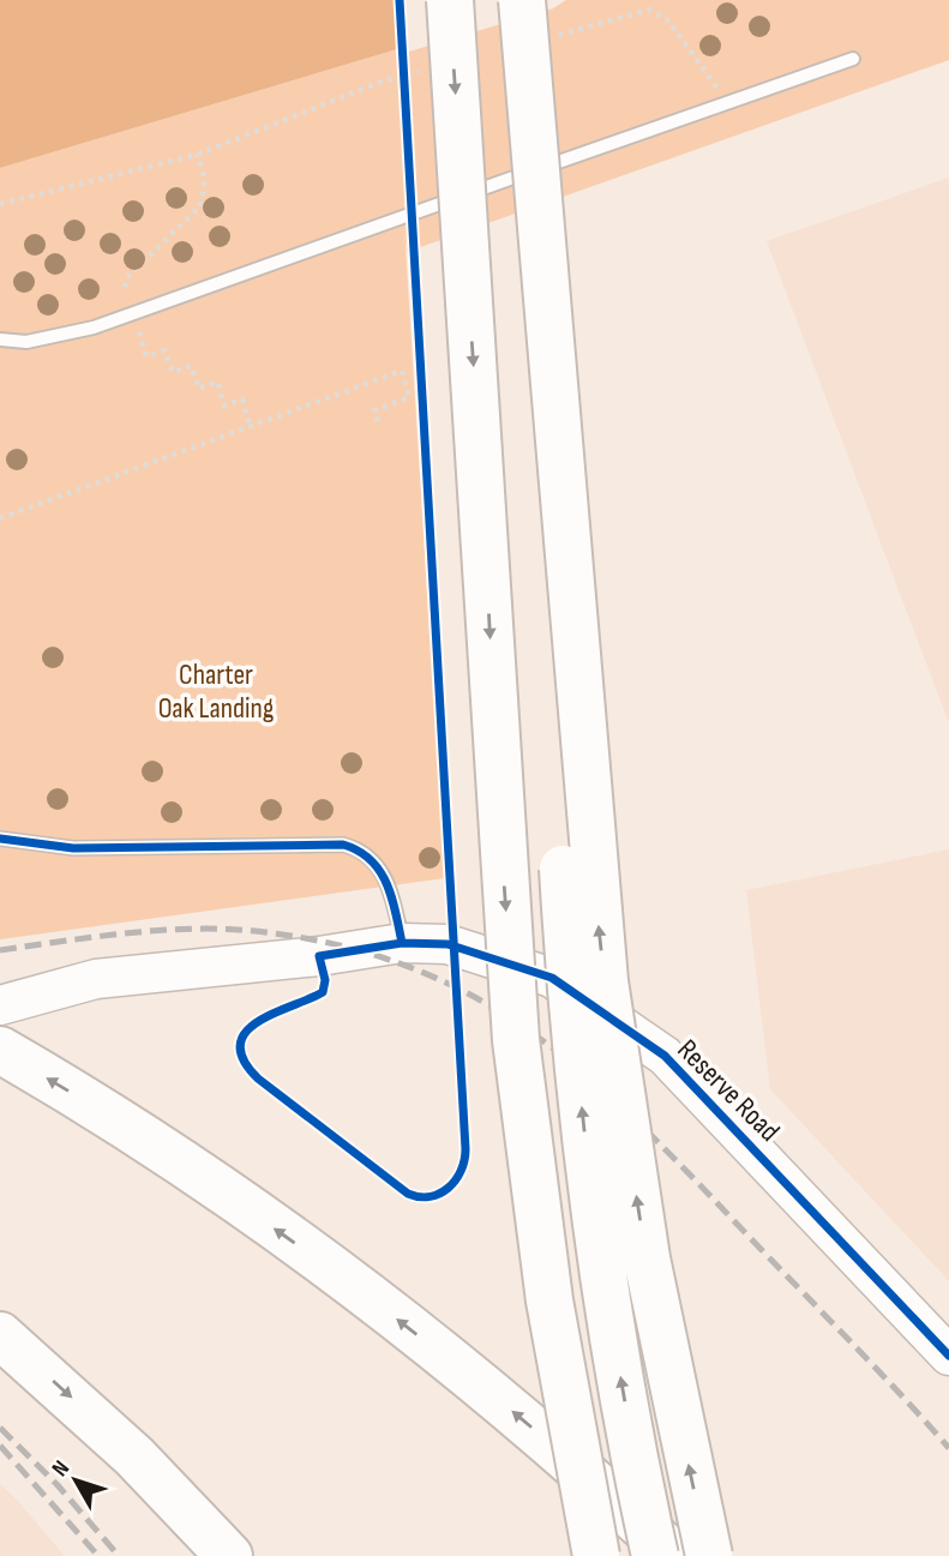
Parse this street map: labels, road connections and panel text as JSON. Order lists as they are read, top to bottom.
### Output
{
  "streets": {
    "street": ["Reserve Road"]
  },
  "parks": ["Charter Oak Landing"],
  "north": "top left"
}
